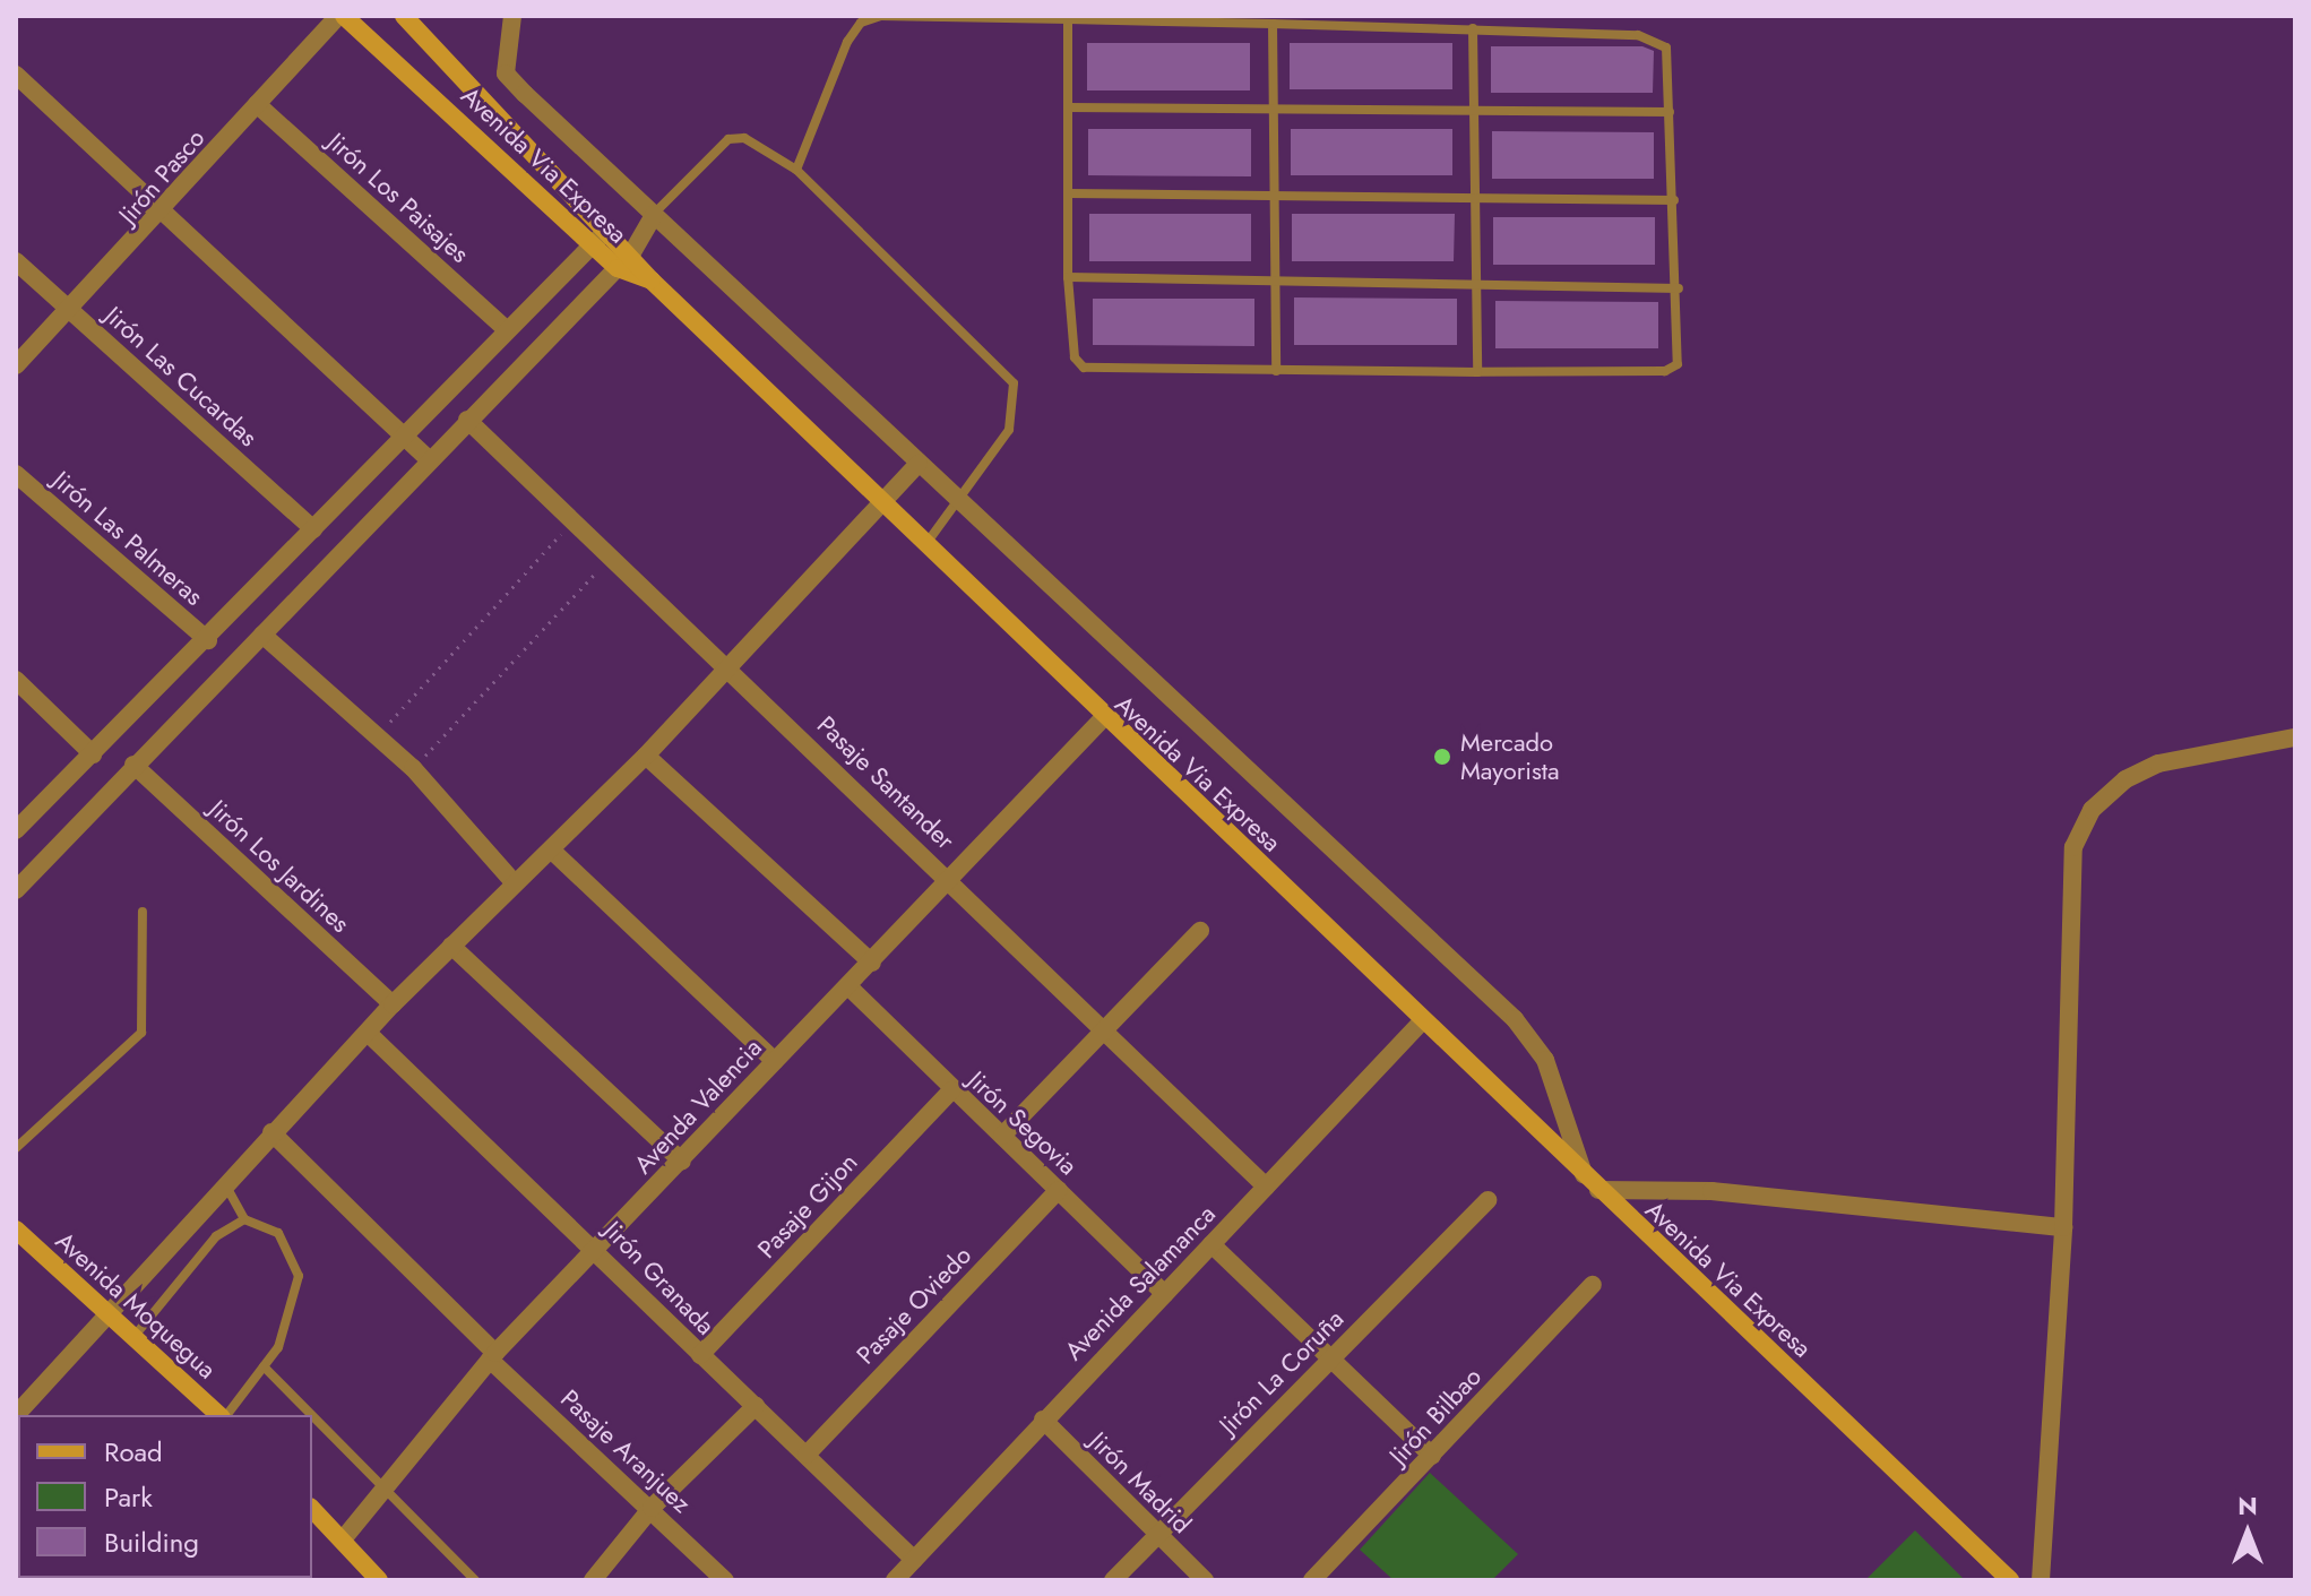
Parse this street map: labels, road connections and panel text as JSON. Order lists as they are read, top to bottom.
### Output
{
  "streets": {
    "main road": ["Avenida Via Expresa", "Avenida Moquegua"],
    "street": [
      "Jirón Pasco",
      "Jirón Los Paisajes",
      "Jirón Las Cucardas",
      "Jirón Las Palmeras",
      "Pasaje Santander",
      "Jirón Los Jardines",
      "Avenda Valencia",
      "Jirón Segovia",
      "Pasaje Gijon",
      "Jirón Granada",
      "Avenida Salamanca",
      "Pasaje Oviedo",
      "Jirón La Coruña",
      "Jirón Bilbao",
      "Pasaje Aranjuez",
      "Jirón Madrid"
    ]
  },
  "crossings": [
    ["Avenida Via Expresa", "Jirón Pasco"],
    ["Avenida Via Expresa", "Avenda Valencia"],
    ["Avenida Via Expresa", "Avenida Salamanca"],
    ["Jirón Pasco", "Jirón Los Paisajes"],
    ["Jirón Pasco", "Jirón Las Cucardas"],
    ["Pasaje Santander", "Avenda Valencia"],
    ["Pasaje Santander", "Avenida Salamanca"],
    ["Avenda Valencia", "Jirón Segovia"],
    ["Avenda Valencia", "Jirón Granada"],
    ["Avenda Valencia", "Pasaje Aranjuez"],
    ["Jirón Segovia", "Pasaje Gijon"],
    ["Jirón Segovia", "Avenida Salamanca"],
    ["Jirón Segovia", "Pasaje Oviedo"],
    ["Pasaje Gijon", "Jirón Granada"],
    ["Jirón Granada", "Avenida Salamanca"],
    ["Jirón Granada", "Pasaje Oviedo"],
    ["Avenida Salamanca", "Jirón Madrid"],
    ["Jirón La Coruña", "Jirón Madrid"]
  ],
  "places": ["Mercado Mayorista"],
  "legend": ["Road", "Park", "Building"],
  "north": "top"
}
